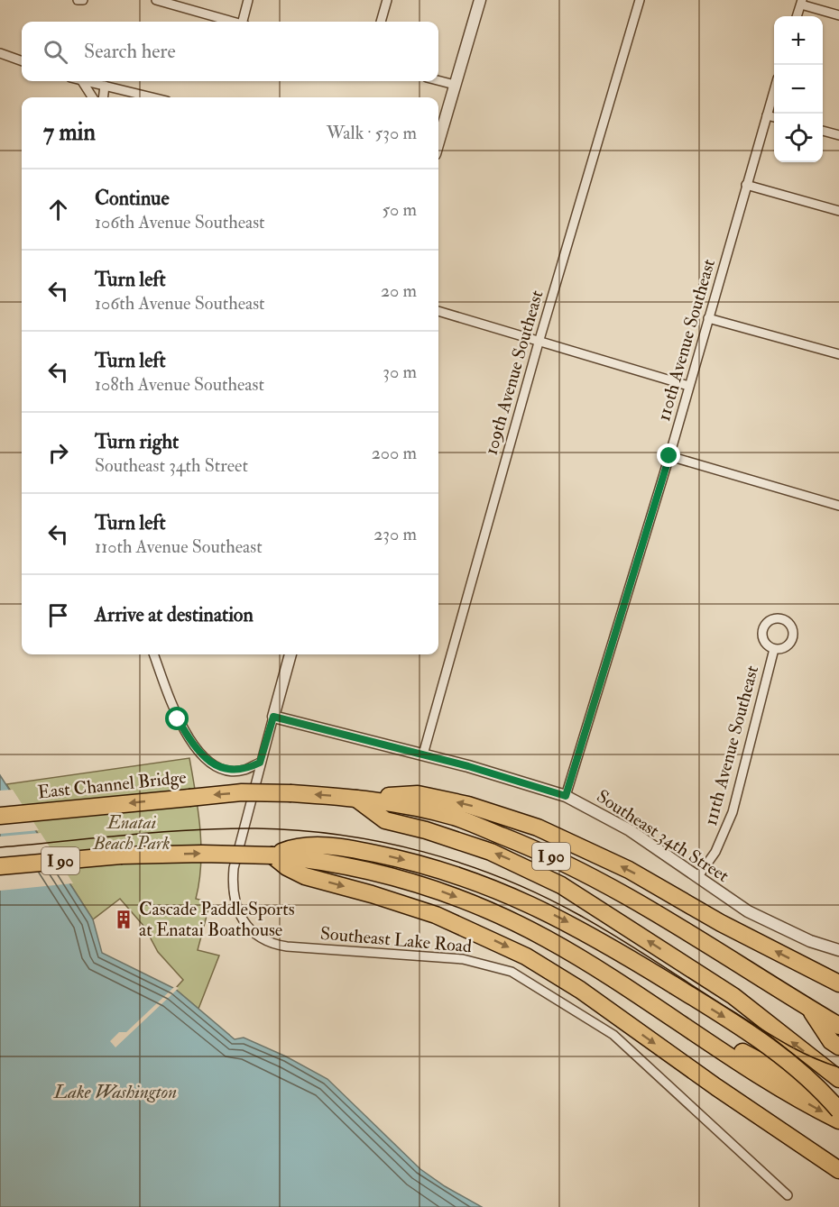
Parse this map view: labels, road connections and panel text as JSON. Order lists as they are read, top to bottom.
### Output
{
  "streets": {
    "highway": ["East Channel Bridge", "I 90"],
    "street": [
      "110th Avenue Southeast",
      "109th Avenue Southeast",
      "111th Avenue Southeast",
      "Southeast 34th Street",
      "Southeast Lake Road"
    ]
  },
  "crossings": [
    ["110th Avenue Southeast", "Southeast 34th Street"],
    ["109th Avenue Southeast", "Southeast 34th Street"],
    ["111th Avenue Southeast", "Southeast 34th Street"],
    ["East Channel Bridge", "I 90"]
  ],
  "water": ["Lake Washington"],
  "parks": ["Enatai Beach Park"],
  "places": {
    "building": ["Cascade PaddleSports at Enatai Boathouse"]
  },
  "page": {
    "map_buttons": ["+", "−"],
    "search": "Search here",
    "heading": ["7 min", "Walk · 530 m"],
    "list": [
      ["Continue", "106th Avenue Southeast", "50 m"],
      ["Turn left", "106th Avenue Southeast", "20 m"],
      ["Turn left", "108th Avenue Southeast", "30 m"],
      ["Turn right", "Southeast 34th Street", "200 m"],
      ["Turn left", "110th Avenue Southeast", "230 m"],
      "Arrive at destination"
    ]
  }
}
